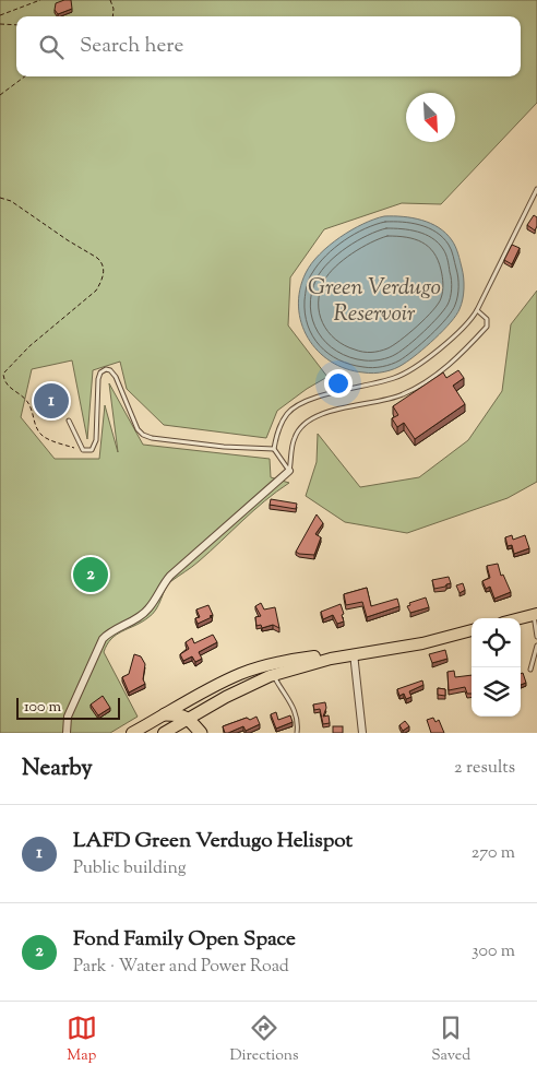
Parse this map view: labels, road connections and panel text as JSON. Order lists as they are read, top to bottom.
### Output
{
  "water": ["Green Verdugo Reservoir"],
  "scale_bar": "100 m",
  "north": "bottom right",
  "page": {
    "search": "Search here",
    "pins": ["1", "2"],
    "scale": "100 m",
    "heading": ["Nearby", "2 results"],
    "list": [
      {
        "mark": "1",
        "name": "LAFD Green Verdugo Helispot",
        "note": "Public building",
        "value": "270 m"
      },
      {
        "mark": "2",
        "name": "Fond Family Open Space",
        "note": "Park · Water and Power Road",
        "value": "300 m"
      }
    ],
    "nav": ["Map", "Directions", "Saved"]
  }
}
